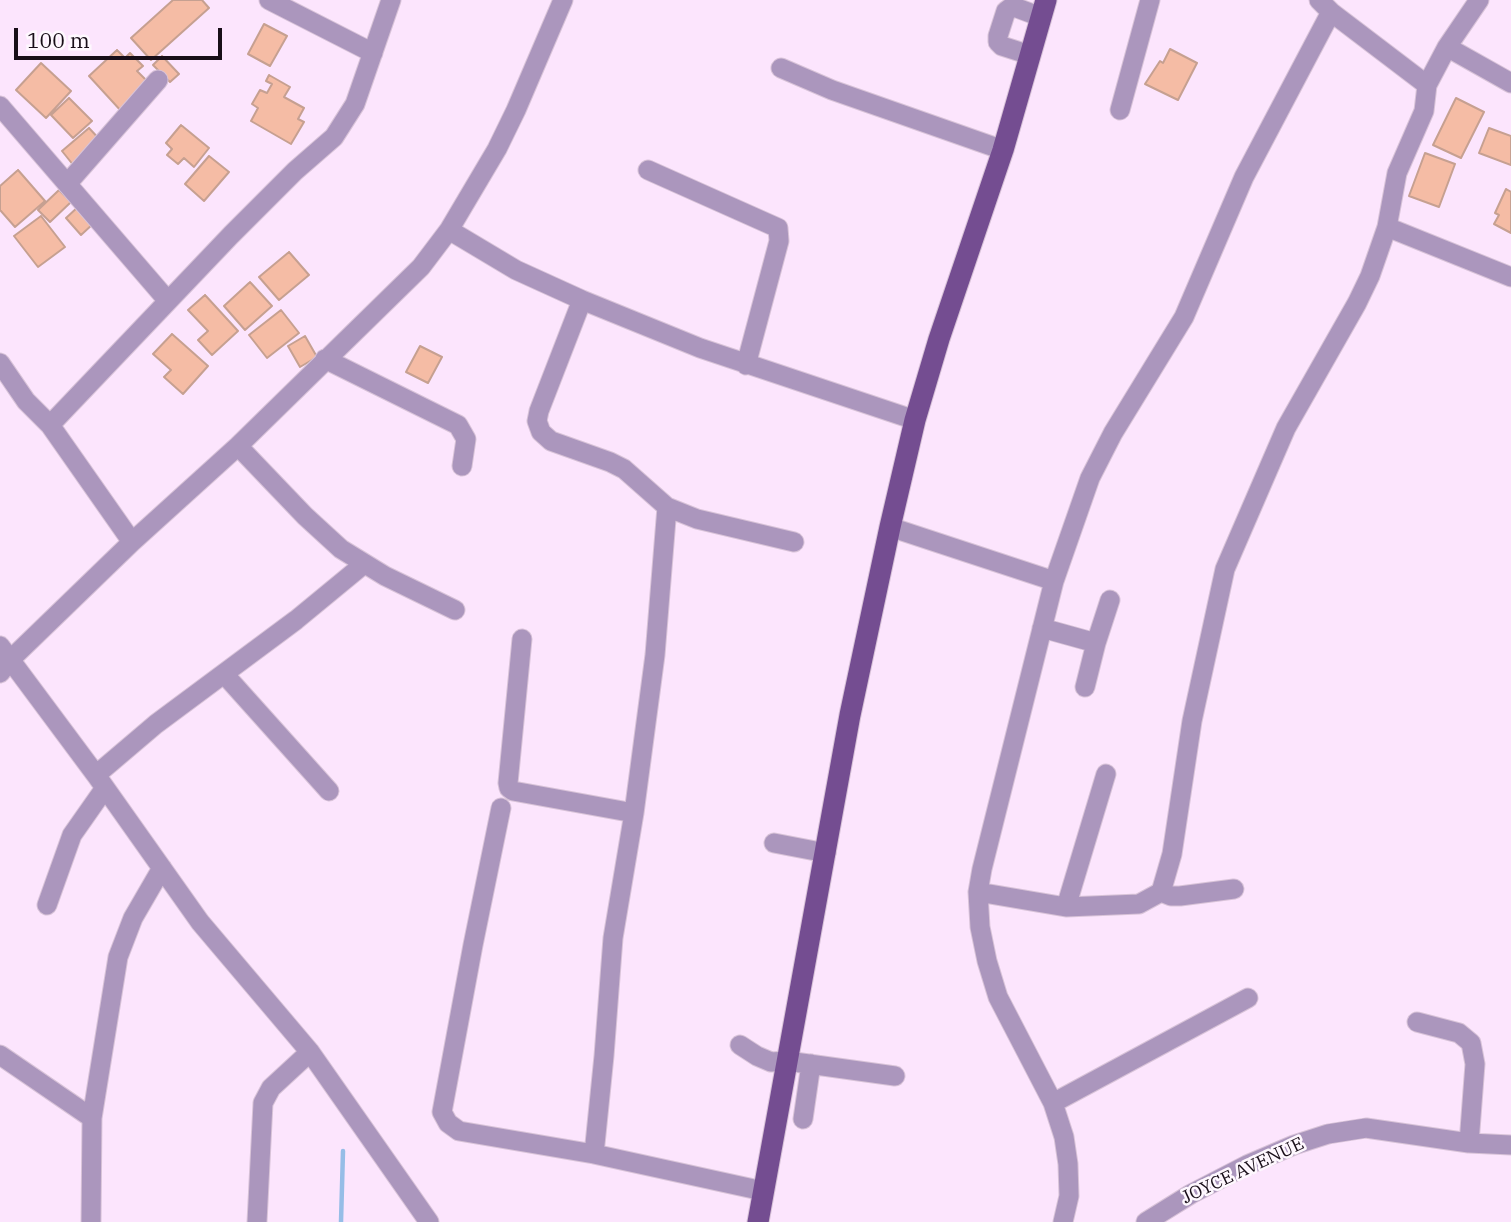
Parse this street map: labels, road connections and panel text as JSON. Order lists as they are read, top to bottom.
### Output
{
  "streets": {
    "street": ["JOYCE AVENUE"]
  },
  "scale_bar": "100 m"
}
